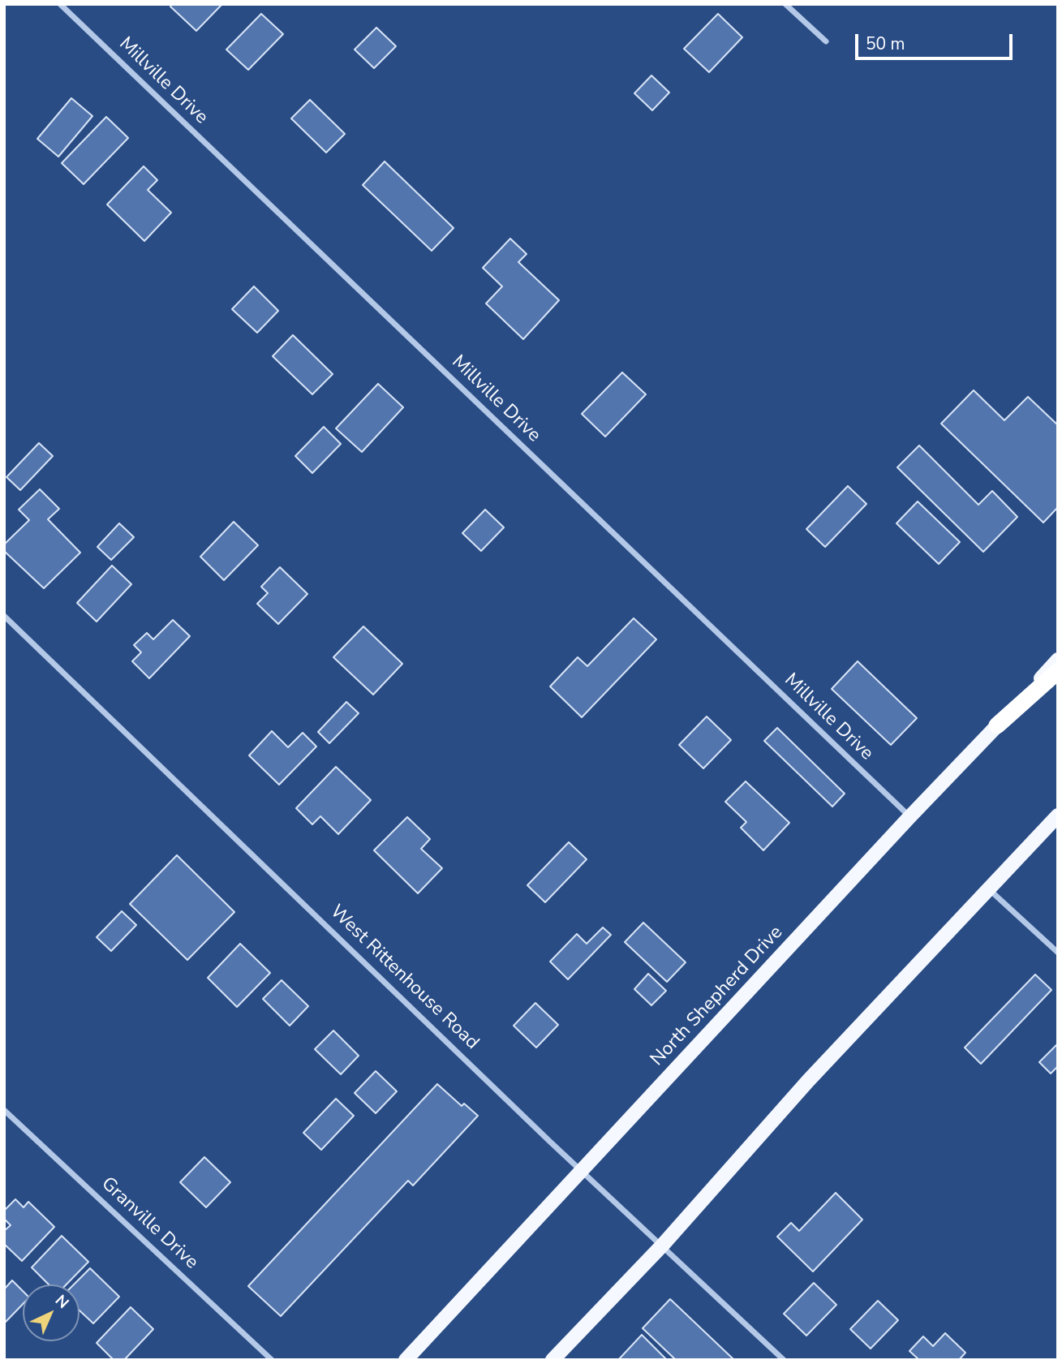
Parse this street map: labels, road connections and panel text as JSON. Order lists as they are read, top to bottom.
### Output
{
  "streets": {
    "main road": ["North Shepherd Drive"],
    "street": ["Millville Drive", "West Rittenhouse Road", "Granville Drive"]
  },
  "crossings": [
    ["Millville Drive", "North Shepherd Drive"],
    ["West Rittenhouse Road", "North Shepherd Drive"]
  ],
  "scale_bar": "50 m",
  "north": "top right"
}
